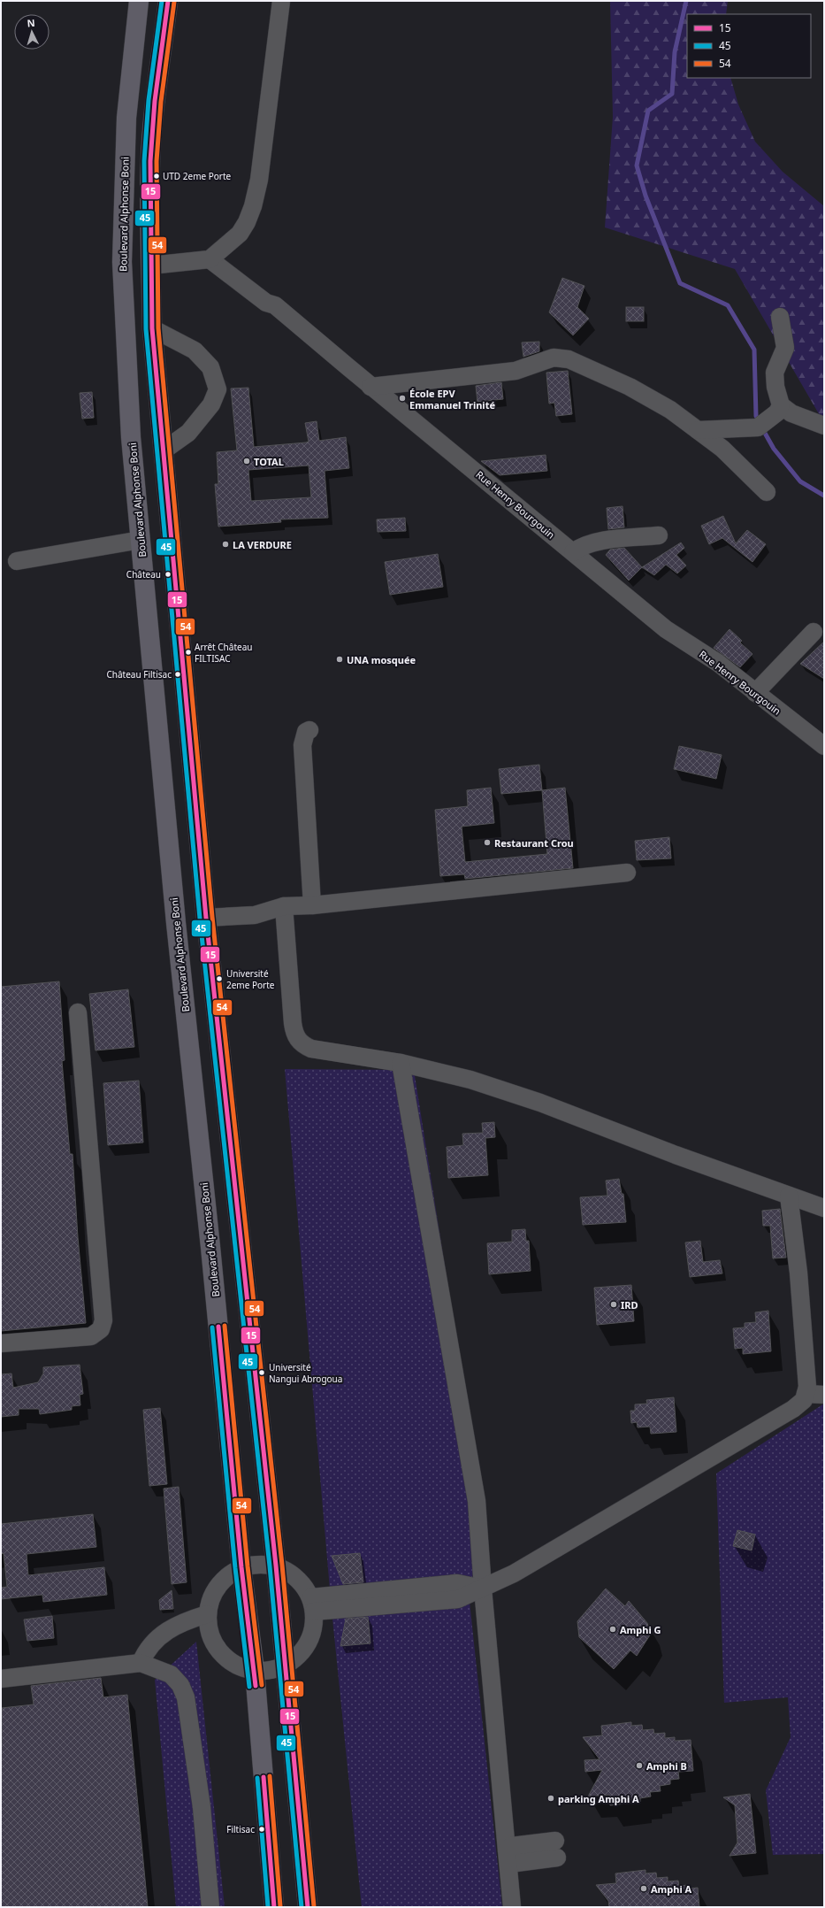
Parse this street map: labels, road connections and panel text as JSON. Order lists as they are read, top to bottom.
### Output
{
  "streets": {
    "main road": ["Boulevard Alphonse Boni"],
    "street": ["Rue Henry Bourgouin"]
  },
  "places": [
    "UTD 2eme Porte",
    "École EPV Emmanuel Trinité",
    "TOTAL",
    "LA VERDURE",
    "Château",
    "Arrêt Château FILTISAC",
    "UNA mosquée",
    "Château Filtisac",
    "Restaurant Crou",
    "Université 2eme Porte",
    "IRD",
    "Université Nangui Abrogoua",
    "Amphi G",
    "Amphi B",
    "parking Amphi A",
    "Filtisac",
    "Amphi A"
  ],
  "lines": ["transit line 15", "transit line 45", "transit line 54"],
  "legend": ["15", "45", "54"],
  "north": "top"
}
